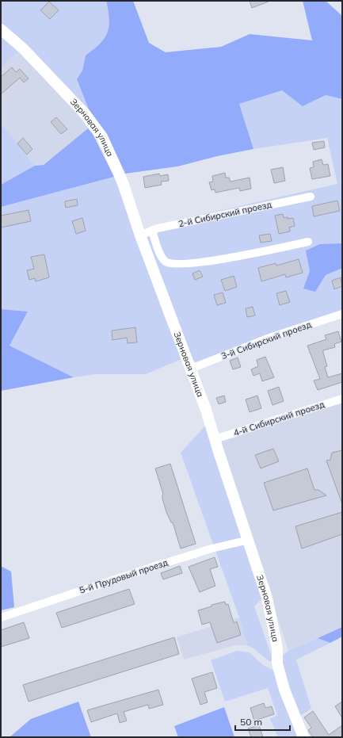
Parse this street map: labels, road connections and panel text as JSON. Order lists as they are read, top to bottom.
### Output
{
  "streets": {
    "street": [
      "Зерновая улица",
      "2-й Сибирский проезд",
      "3-й Сибирский проезд",
      "4-й Сибирский проезд",
      "5-й Прудовый проезд"
    ]
  },
  "crossings": [
    ["Зерновая улица", "2-й Сибирский проезд"],
    ["Зерновая улица", "3-й Сибирский проезд"],
    ["Зерновая улица", "4-й Сибирский проезд"],
    ["Зерновая улица", "5-й Прудовый проезд"]
  ],
  "scale_bar": "50 m"
}
